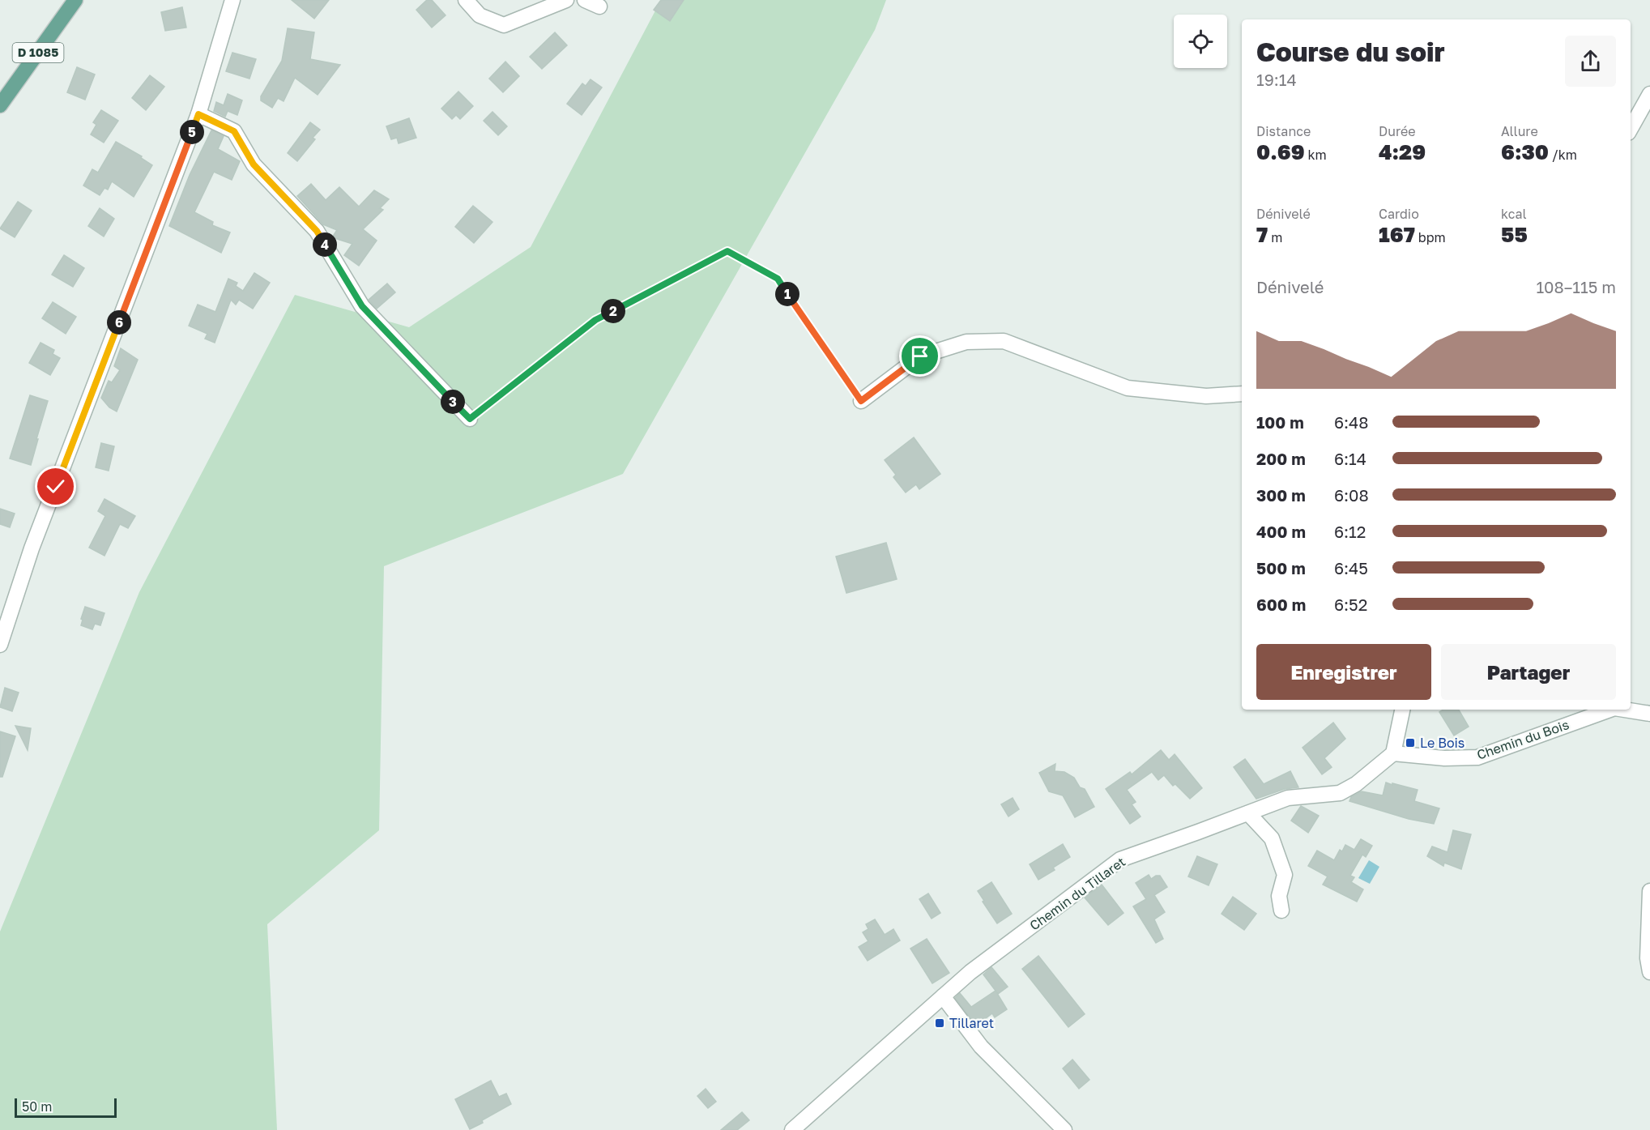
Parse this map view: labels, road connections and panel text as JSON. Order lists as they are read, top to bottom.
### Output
{
  "streets": {
    "main road": ["D 1085"],
    "street": ["Chemin du Bois", "Chemin du Tillaret"]
  },
  "crossings": [
    ["Chemin du Bois", "Chemin du Tillaret"]
  ],
  "places": {
    "transit": ["Le Bois", "Tillaret"]
  },
  "scale_bar": "50 m",
  "page": {
    "heading": ["Course du soir", "19:14"],
    "stats": [
      ["Distance", "0.69 km"],
      ["Durée", "4:29"],
      ["Allure", "6:30 /km"],
      ["Dénivelé", "7 m"],
      ["Cardio", "167 bpm"],
      ["kcal", "55"]
    ],
    "pins": [
      "5",
      "4",
      "1",
      "2",
      "6",
      "3"
    ],
    "chart": ["Dénivelé", "108–115 m"],
    "list": [
      {
        "name": "100 m",
        "note": "6:48"
      },
      {
        "name": "200 m",
        "note": "6:14"
      },
      {
        "name": "300 m",
        "note": "6:08"
      },
      {
        "name": "400 m",
        "note": "6:12"
      },
      {
        "name": "500 m",
        "note": "6:45"
      },
      {
        "name": "600 m",
        "note": "6:52"
      }
    ],
    "buttons": ["Enregistrer", "Partager"],
    "scale": "50 m"
  }
}
